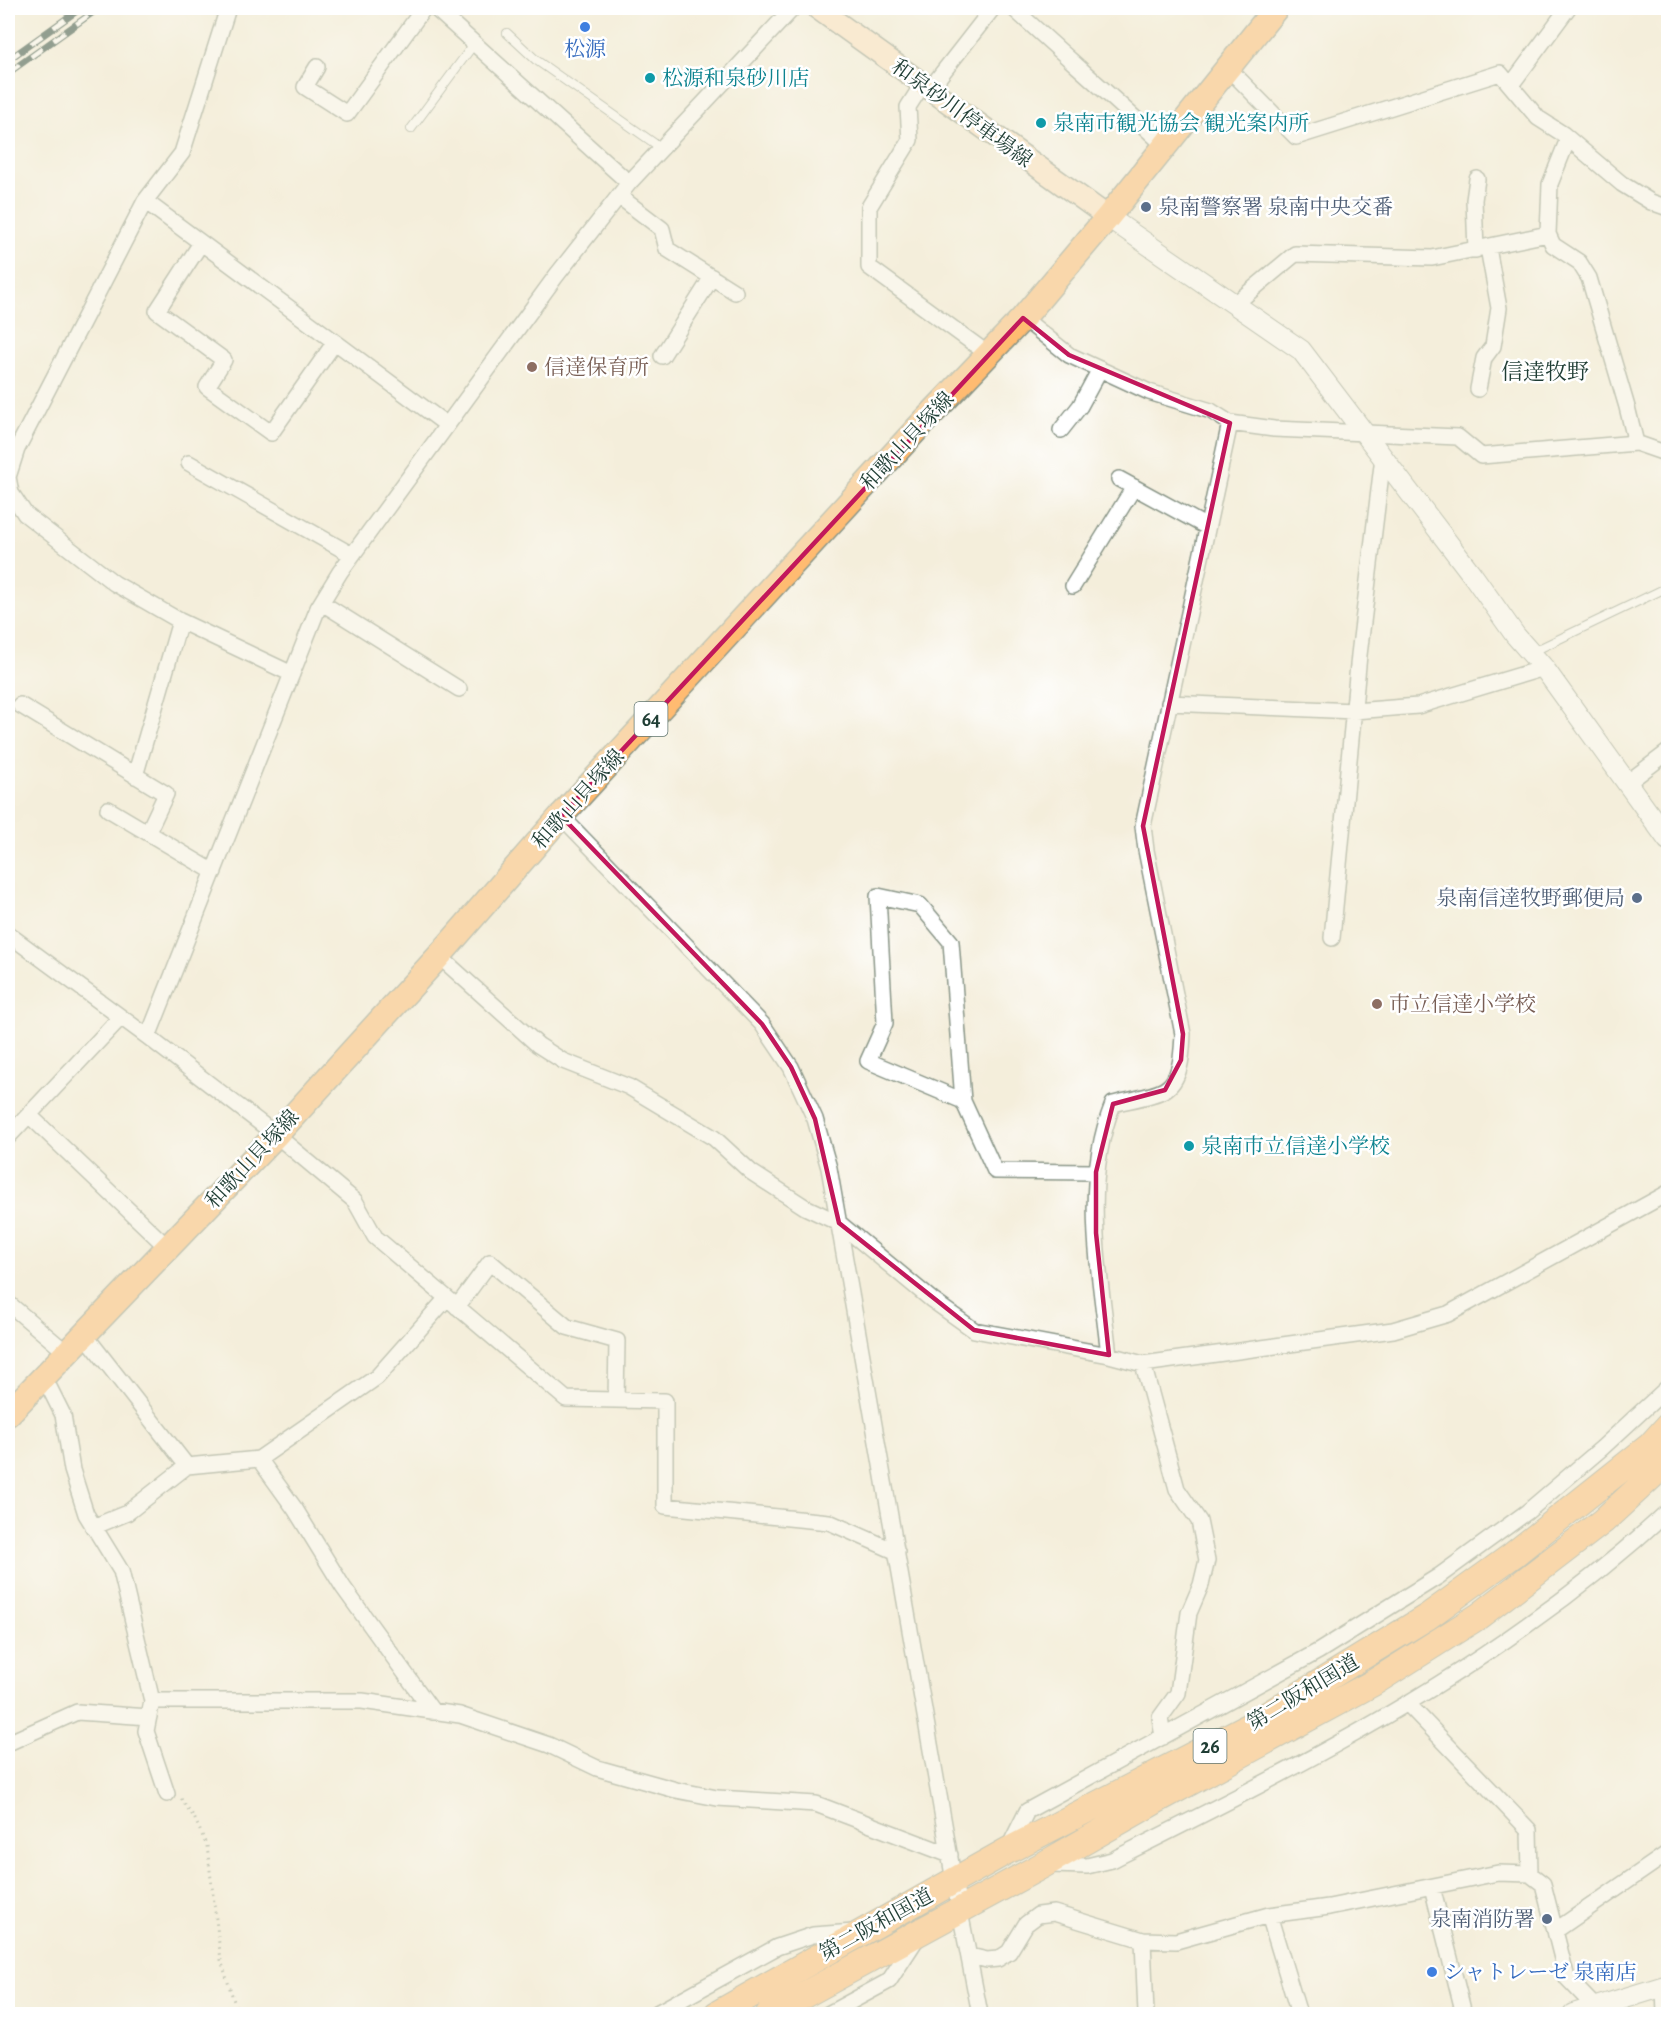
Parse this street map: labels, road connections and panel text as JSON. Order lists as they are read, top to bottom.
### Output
{
  "streets": {
    "highway": ["第二阪和国道", "26"],
    "main road": ["和泉砂川停車場線", "和歌山貝塚線", "64"]
  },
  "crossings": [
    ["和泉砂川停車場線", "和歌山貝塚線"]
  ],
  "districts": ["信達牧野"],
  "places": [
    "松源",
    "松源和泉砂川店",
    "泉南市観光協会 観光案内所",
    "泉南警察署 泉南中央交番",
    "信達保育所",
    "泉南信達牧野郵便局",
    "市立信達小学校",
    "泉南市立信達小学校",
    "泉南消防署",
    "シャトレーゼ 泉南店"
  ]
}
